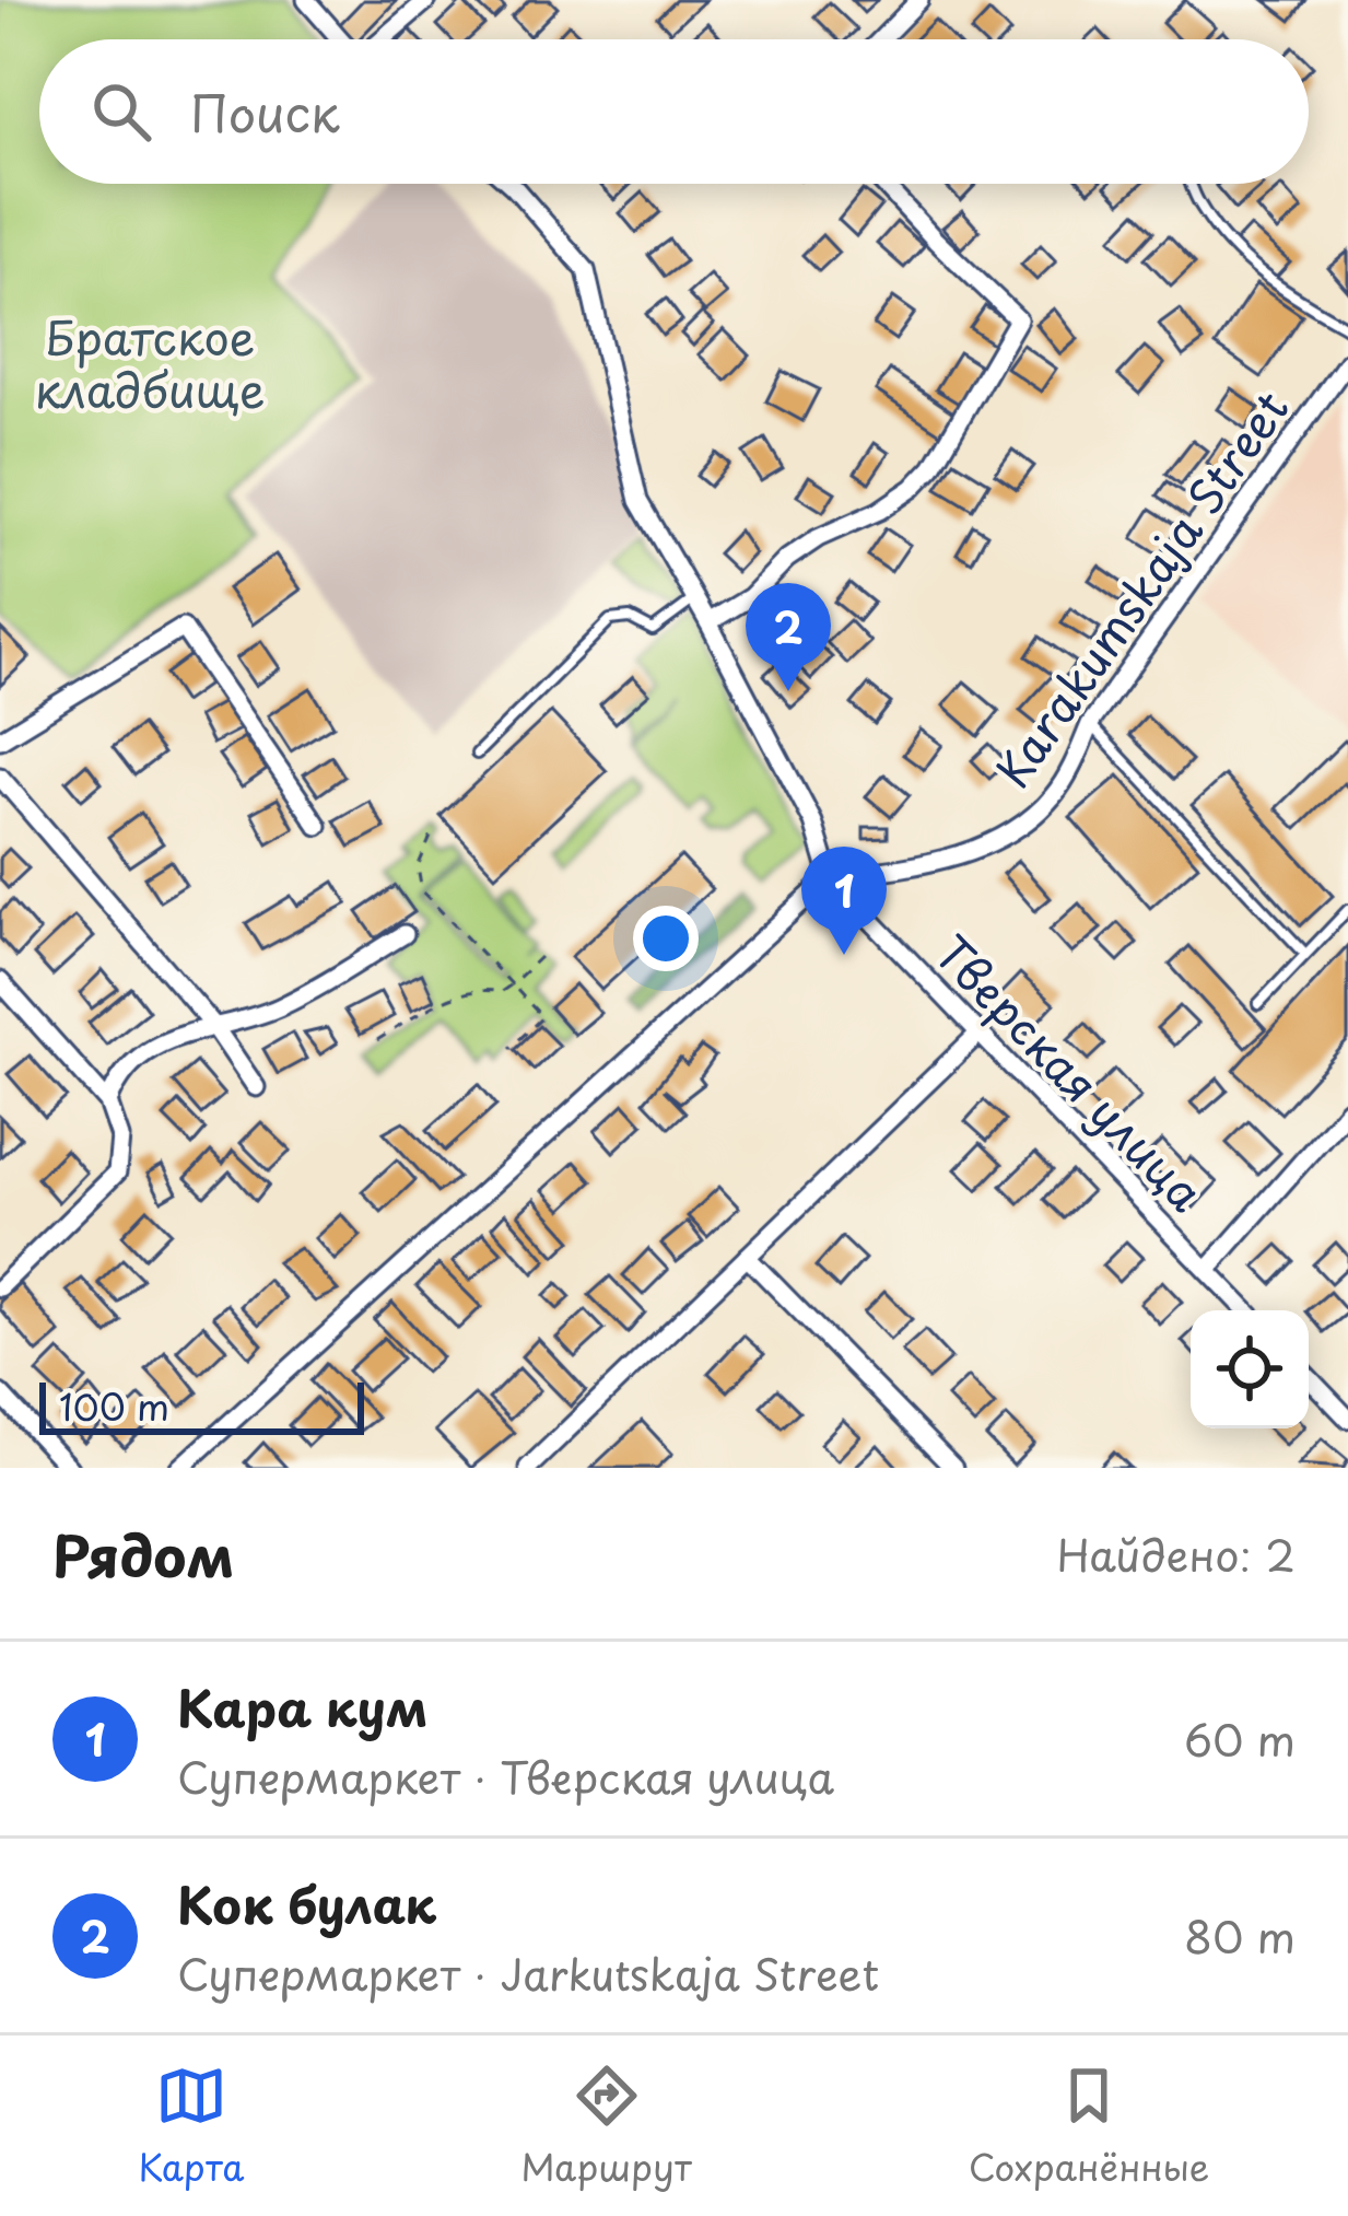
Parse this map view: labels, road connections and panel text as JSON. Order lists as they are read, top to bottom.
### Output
{
  "streets": {
    "street": ["Karakumskaja Street", "Тверская улица"]
  },
  "crossings": [
    ["Karakumskaja Street", "Тверская улица"]
  ],
  "parks": ["Братское кладбище"],
  "scale_bar": "100 m",
  "page": {
    "search": "Поиск",
    "pins": ["2", "1"],
    "scale": "100 m",
    "heading": ["Рядом", "Найдено: 2"],
    "list": [
      {
        "mark": "1",
        "name": "Кара кум",
        "note": "Супермаркет · Тверская улица",
        "value": "60 m"
      },
      {
        "mark": "2",
        "name": "Кок булак",
        "note": "Супермаркет · Jarkutskaja Street",
        "value": "80 m"
      }
    ],
    "nav": ["Карта", "Маршрут", "Сохранённые"]
  }
}
